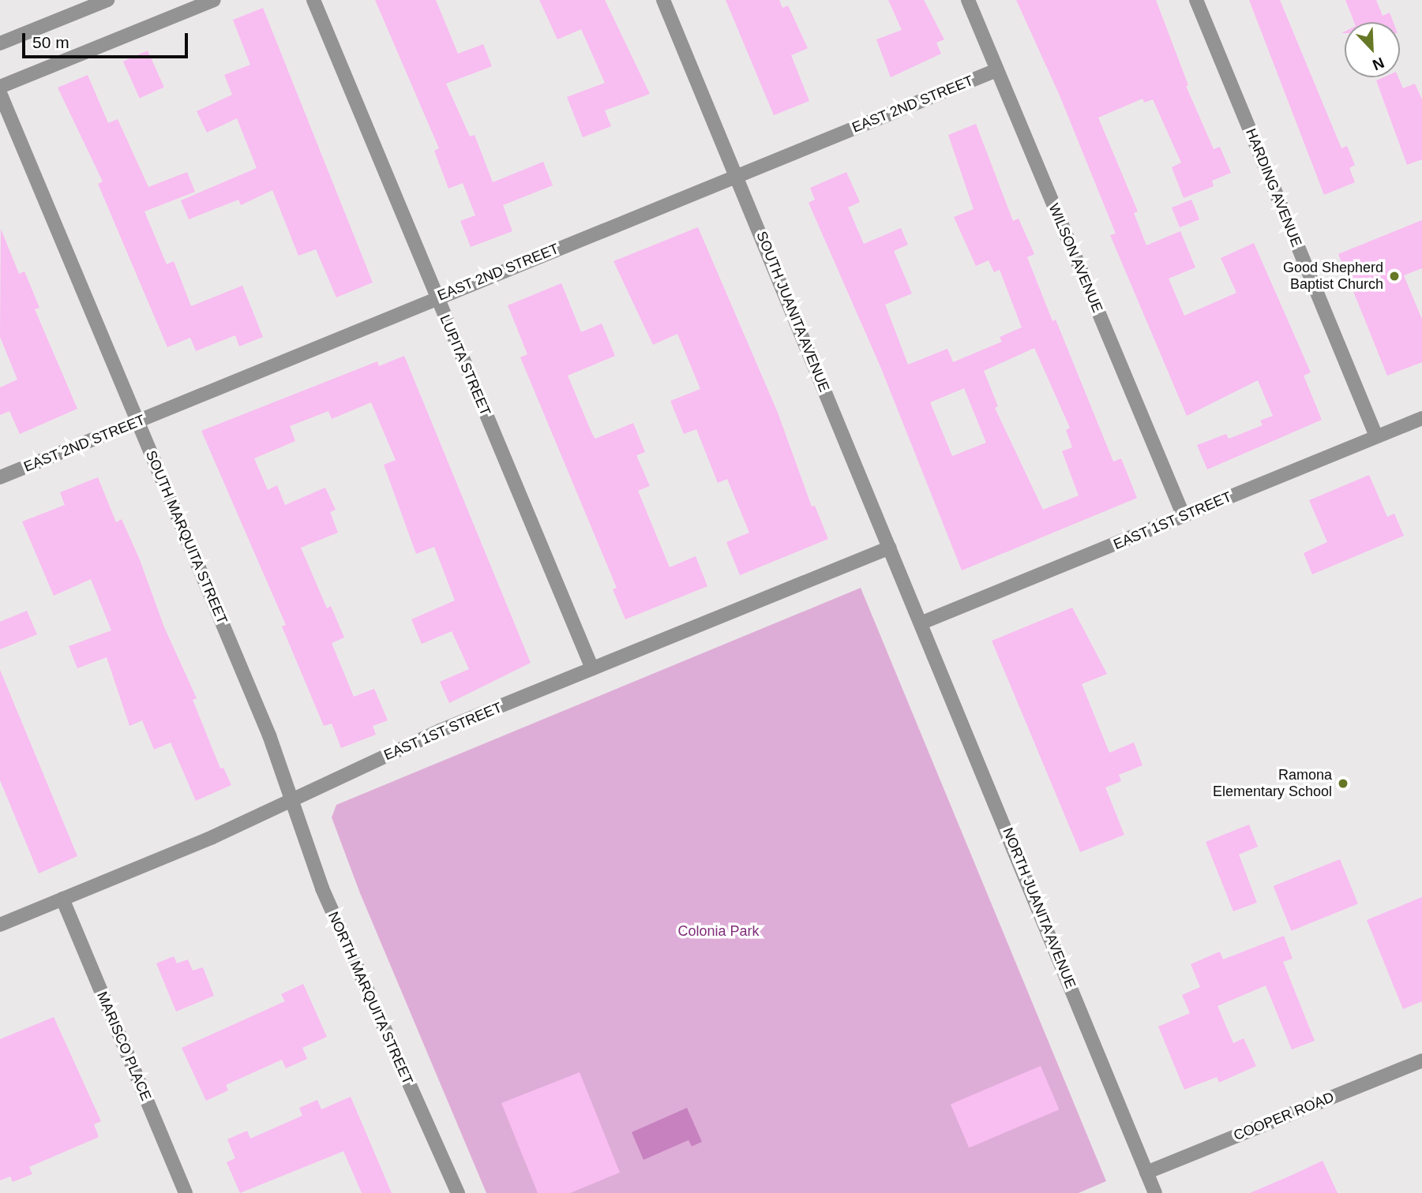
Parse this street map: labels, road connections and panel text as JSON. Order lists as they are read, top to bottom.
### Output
{
  "streets": {
    "street": [
      "EAST 2ND STREET",
      "HARDING AVENUE",
      "WILSON AVENUE",
      "SOUTH JUANITA AVENUE",
      "LUPITA STREET",
      "EAST 1ST STREET",
      "SOUTH MARQUITA STREET",
      "NORTH JUANITA AVENUE",
      "NORTH MARQUITA STREET",
      "MARISCO PLACE",
      "COOPER ROAD"
    ]
  },
  "crossings": [
    ["EAST 2ND STREET", "WILSON AVENUE"],
    ["EAST 2ND STREET", "SOUTH JUANITA AVENUE"],
    ["EAST 2ND STREET", "LUPITA STREET"],
    ["EAST 2ND STREET", "SOUTH MARQUITA STREET"],
    ["HARDING AVENUE", "EAST 1ST STREET"],
    ["WILSON AVENUE", "EAST 1ST STREET"],
    ["SOUTH JUANITA AVENUE", "EAST 1ST STREET"],
    ["SOUTH JUANITA AVENUE", "NORTH JUANITA AVENUE"],
    ["LUPITA STREET", "EAST 1ST STREET"],
    ["EAST 1ST STREET", "SOUTH MARQUITA STREET"],
    ["EAST 1ST STREET", "NORTH JUANITA AVENUE"],
    ["EAST 1ST STREET", "NORTH MARQUITA STREET"],
    ["EAST 1ST STREET", "MARISCO PLACE"],
    ["SOUTH MARQUITA STREET", "NORTH MARQUITA STREET"],
    ["NORTH JUANITA AVENUE", "COOPER ROAD"]
  ],
  "parks": ["Colonia Park"],
  "places": ["Good Shepherd Baptist Church", "Ramona Elementary School"],
  "scale_bar": "50 m",
  "north": "bottom right"
}
